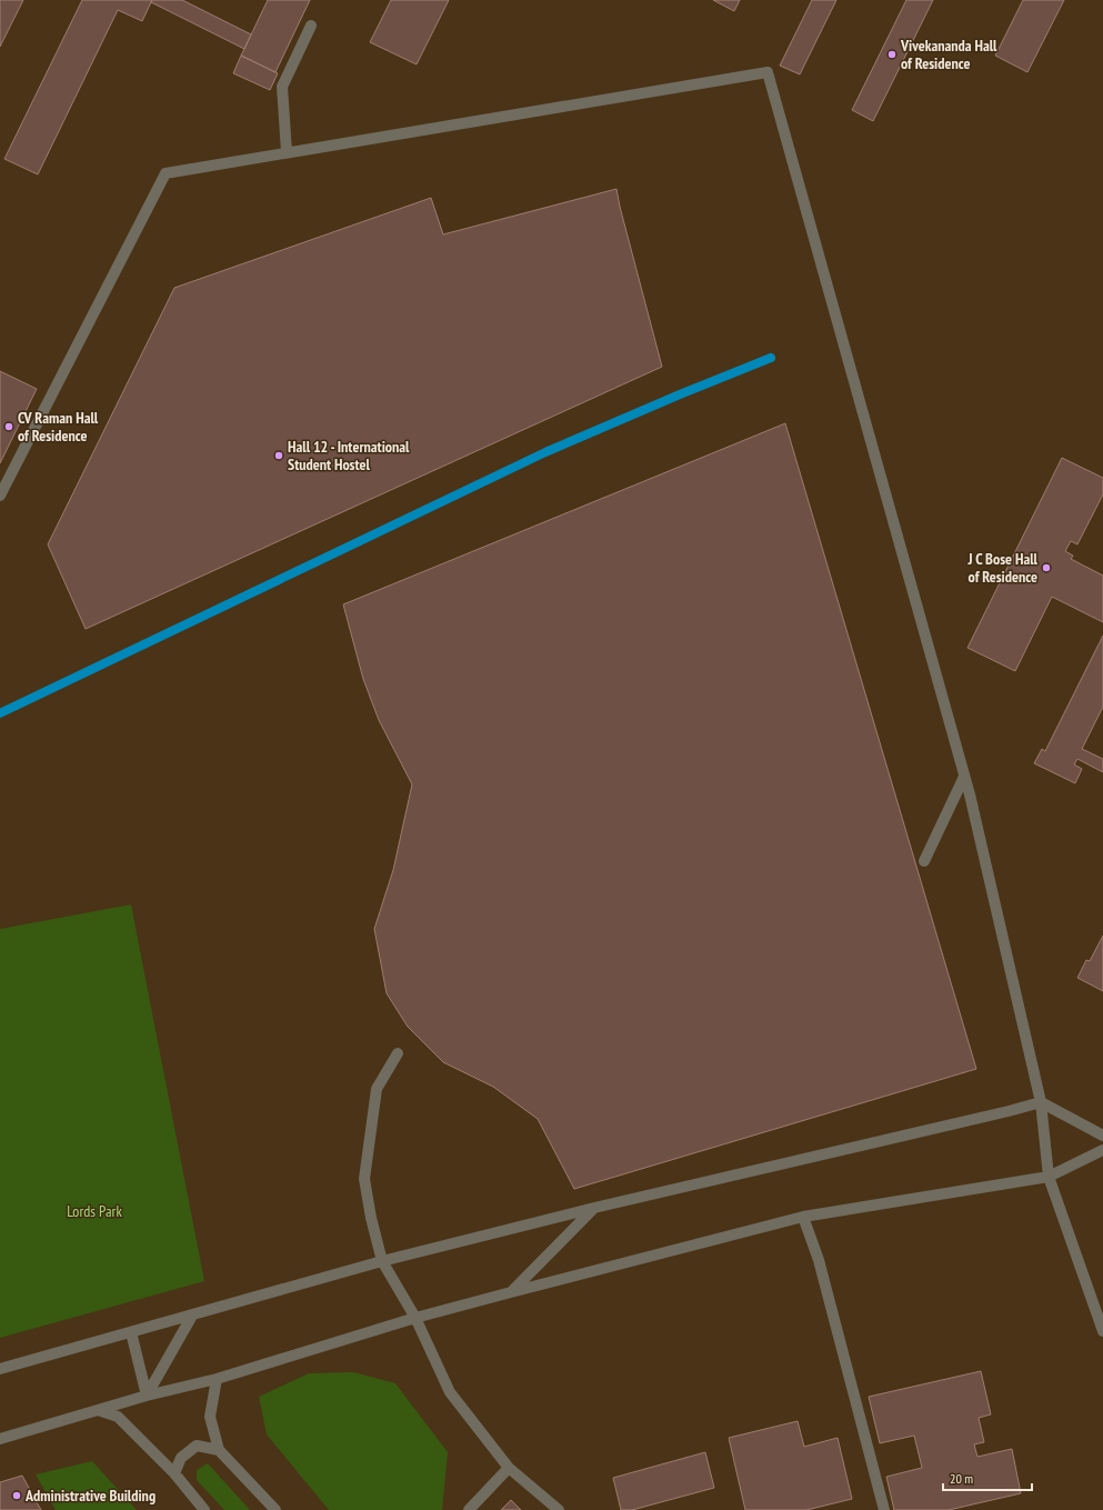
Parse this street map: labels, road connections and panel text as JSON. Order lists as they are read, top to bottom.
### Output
{
  "parks": ["Lords Park"],
  "places": [
    "Vivekananda Hall of Residence",
    "CV Raman Hall of Residence",
    "Hall 12 - International Student Hostel",
    "J C Bose Hall of Residence",
    "Administrative Building"
  ],
  "scale_bar": "20 m"
}
